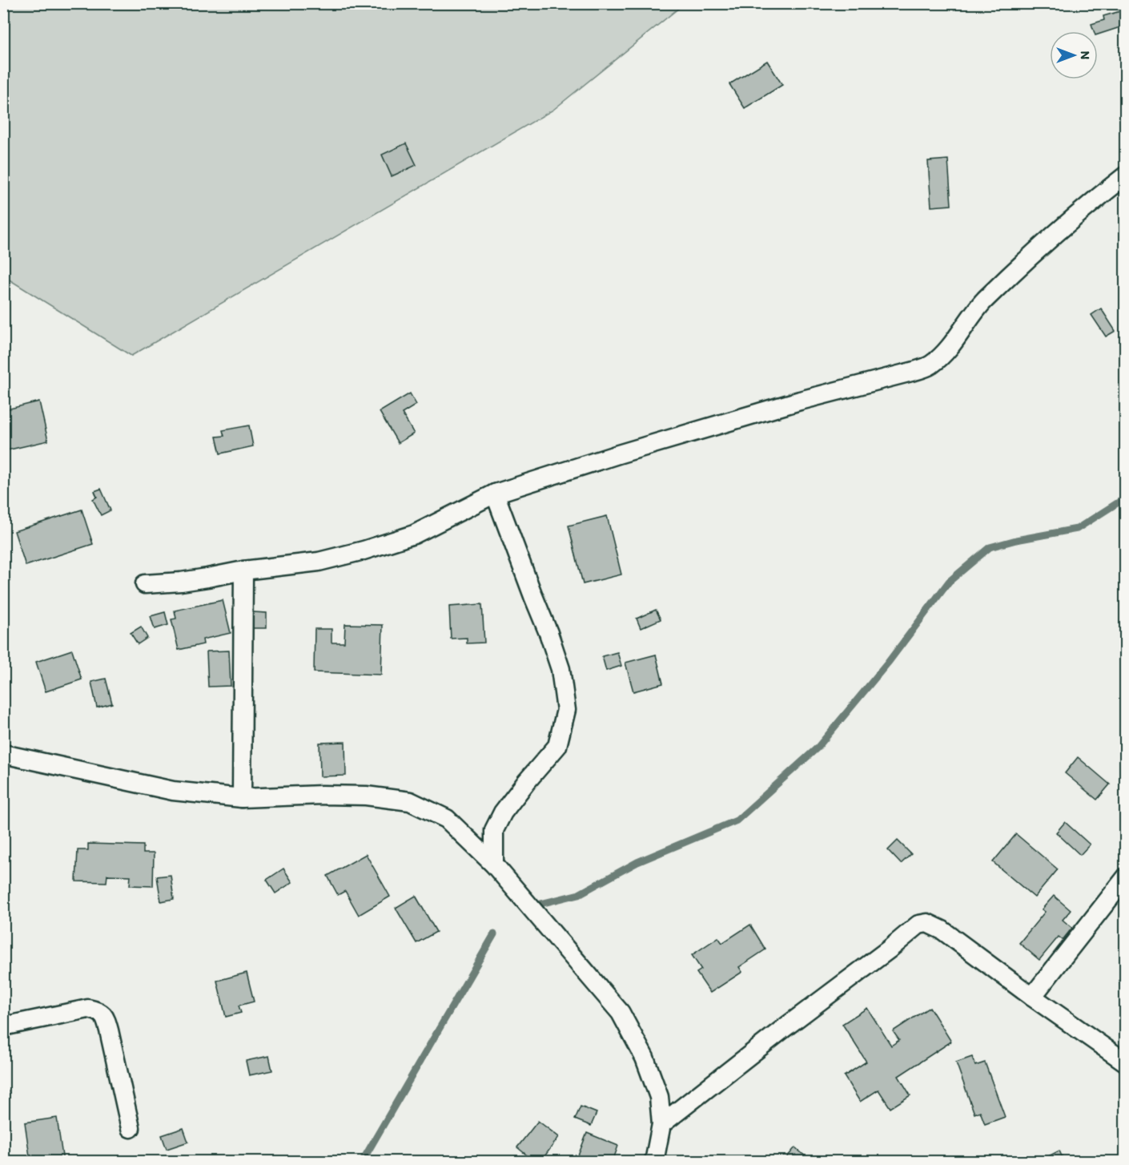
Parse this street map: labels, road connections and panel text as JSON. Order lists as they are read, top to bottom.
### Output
{
  "north": "right"
}
